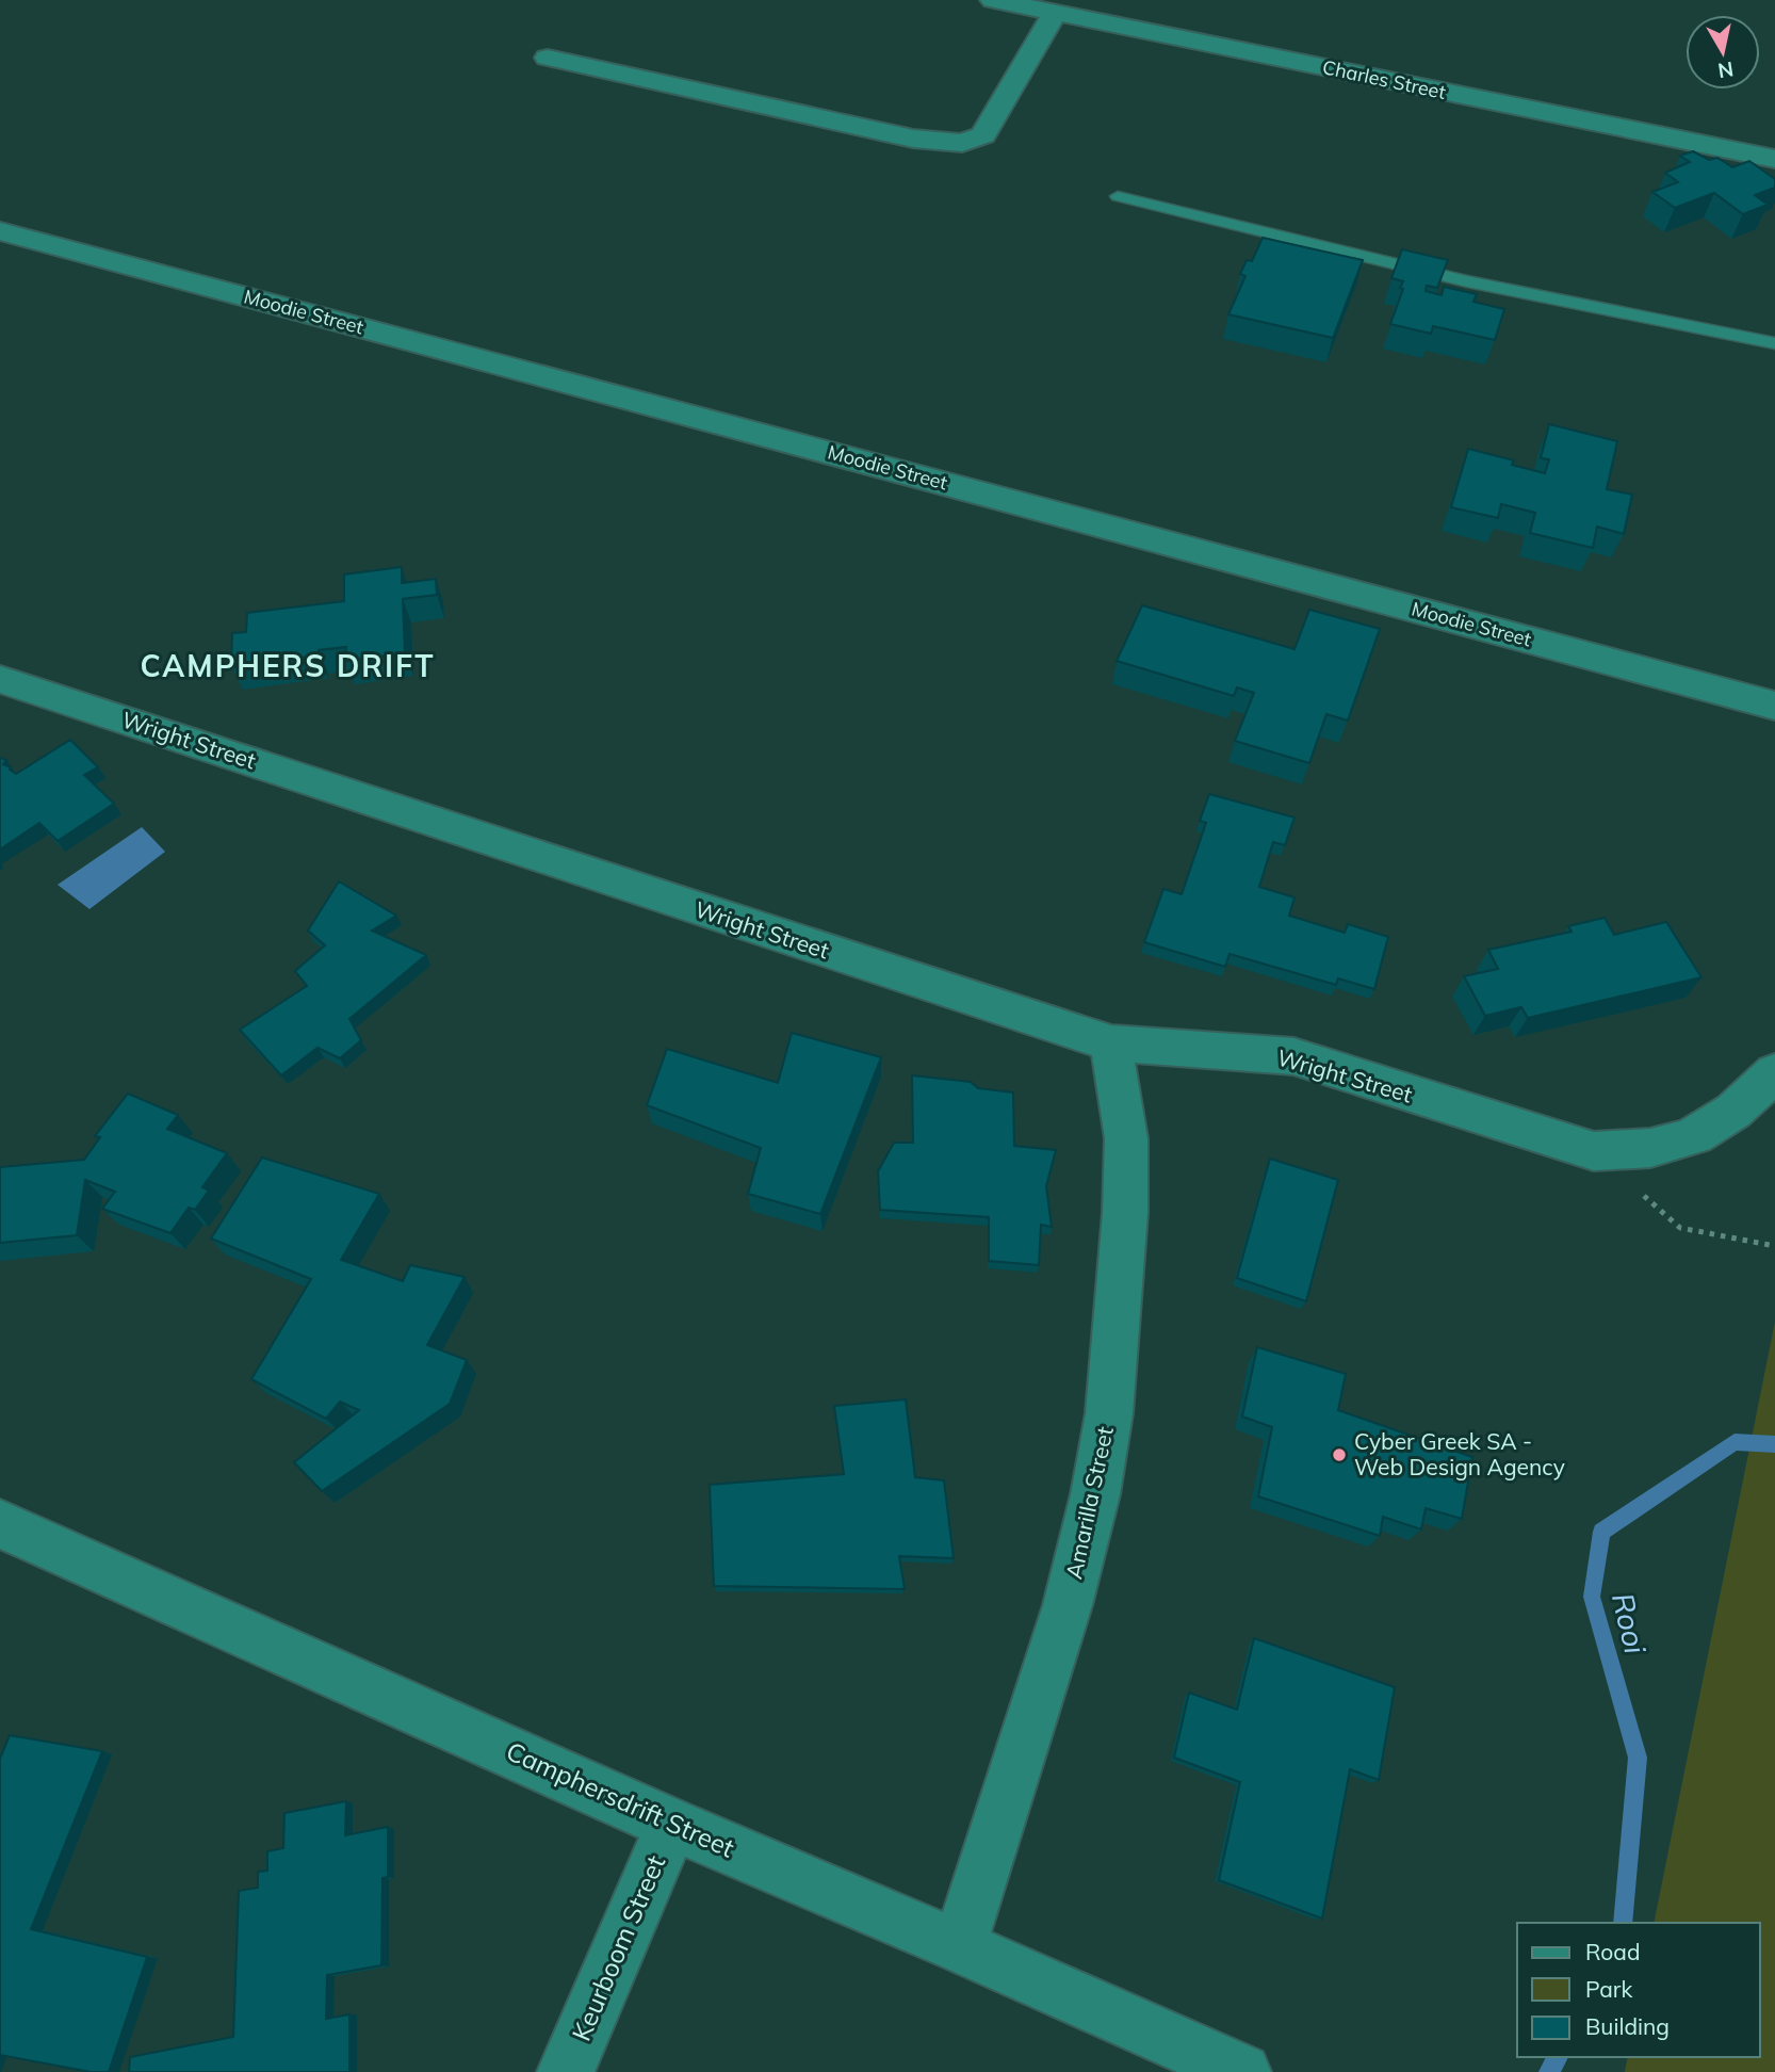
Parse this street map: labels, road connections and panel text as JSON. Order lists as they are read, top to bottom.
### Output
{
  "streets": {
    "street": [
      "Charles Street",
      "Moodie Street",
      "Wright Street",
      "Amarilla Street",
      "Camphersdrift Street",
      "Keurboom Street"
    ]
  },
  "crossings": [
    ["Wright Street", "Amarilla Street"],
    ["Amarilla Street", "Camphersdrift Street"],
    ["Camphersdrift Street", "Keurboom Street"]
  ],
  "districts": ["CAMPHERS DRIFT"],
  "water": ["Rooi"],
  "places": ["Cyber Greek SA - Web Design Agency"],
  "legend": ["Road", "Park", "Building"],
  "north": "bottom"
}
